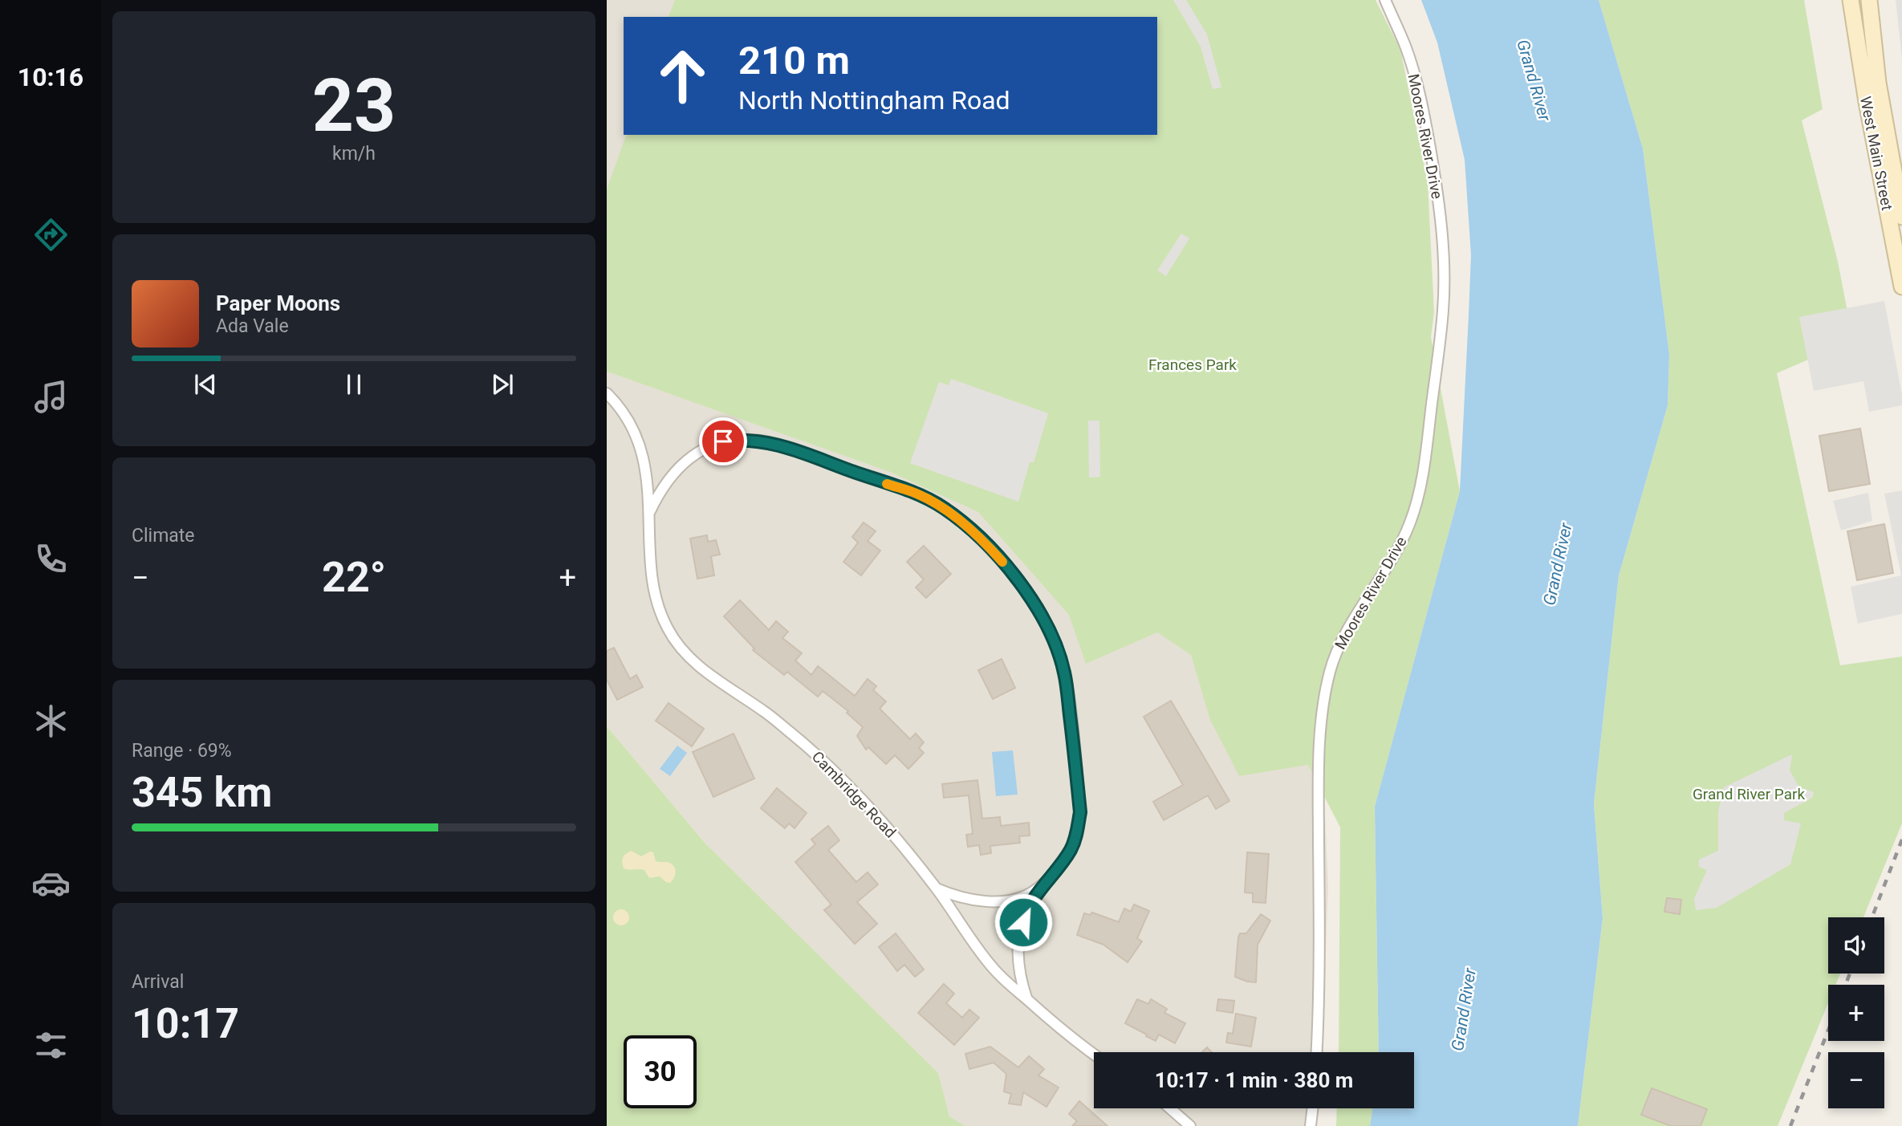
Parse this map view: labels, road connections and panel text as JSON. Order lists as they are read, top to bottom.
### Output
{
  "streets": {
    "main road": ["West Main Street"],
    "street": ["Moores River Drive", "Cambridge Road"]
  },
  "water": ["Grand River"],
  "parks": ["Frances Park", "Grand River Park"],
  "page": {
    "tabs": "10:16",
    "tile": [
      ["23", "km/h"],
      "Climate",
      ["Range · 69%", "345 km"],
      ["Arrival", "10:17"]
    ],
    "turn": ["210 m", "North Nottingham Road"],
    "song": ["Paper Moons", "Ada Vale"],
    "heat": ["−", "22°", "+"],
    "map_buttons": ["+", "−"],
    "limit": "30",
    "trip": "10:17 · 1 min · 380 m"
  }
}
